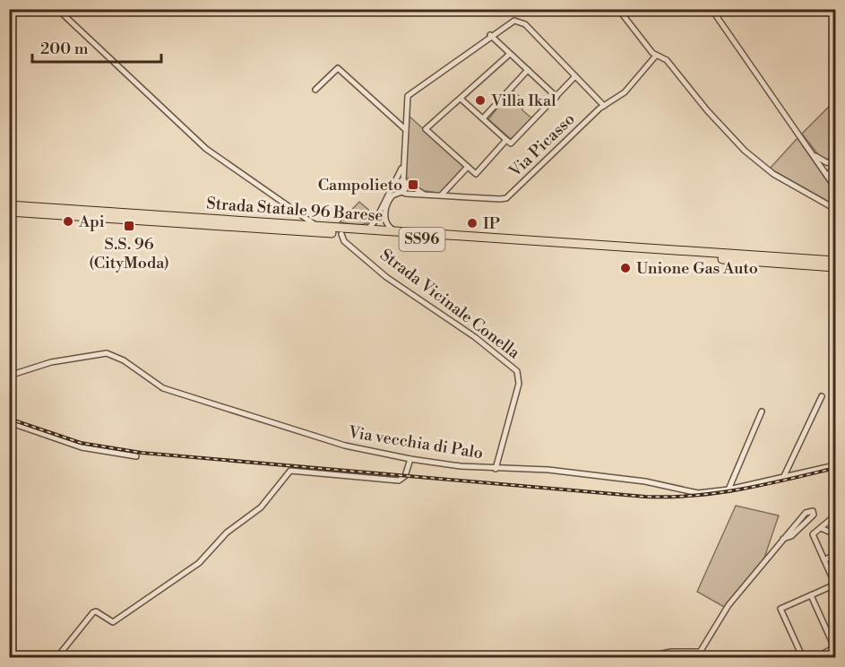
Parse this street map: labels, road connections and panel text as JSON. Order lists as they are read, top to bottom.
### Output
{
  "streets": {
    "main road": ["Strada Statale 96 Barese", "SS96"],
    "street": ["Via Picasso", "Strada Vicinale Conella", "Via vecchia di Palo"]
  },
  "crossings": [
    ["Strada Statale 96 Barese", "Strada Vicinale Conella"],
    ["Strada Vicinale Conella", "Via vecchia di Palo"]
  ],
  "places": {
    "other": [
      "Villa Ikal",
      "Api",
      "IP",
      "Unione Gas Auto"
    ],
    "transit": ["Campolieto", "S.S. 96 (CityModa)"]
  },
  "scale_bar": "200 m"
}
